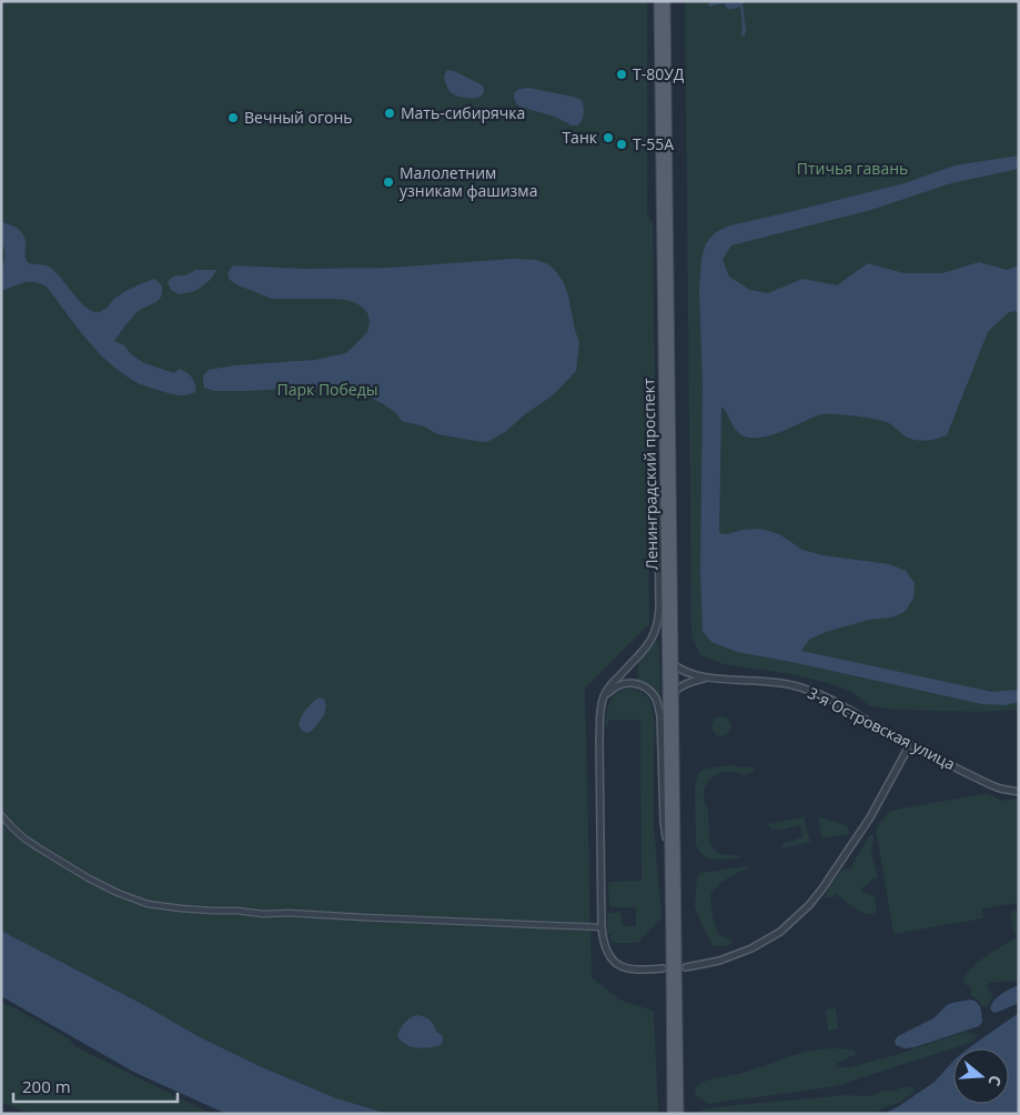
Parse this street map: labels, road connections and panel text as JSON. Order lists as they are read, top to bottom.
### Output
{
  "streets": {
    "main road": ["Ленинградский проспект"],
    "street": ["3-я Островская улица"]
  },
  "parks": ["Птичья гавань", "Парк Победы"],
  "places": [
    "Т-80УД",
    "Мать-сибирячка",
    "Вечный огонь",
    "Танк",
    "Т-55А",
    "Малолетним узникам фашизма"
  ],
  "scale_bar": "200 m",
  "north": "right"
}
